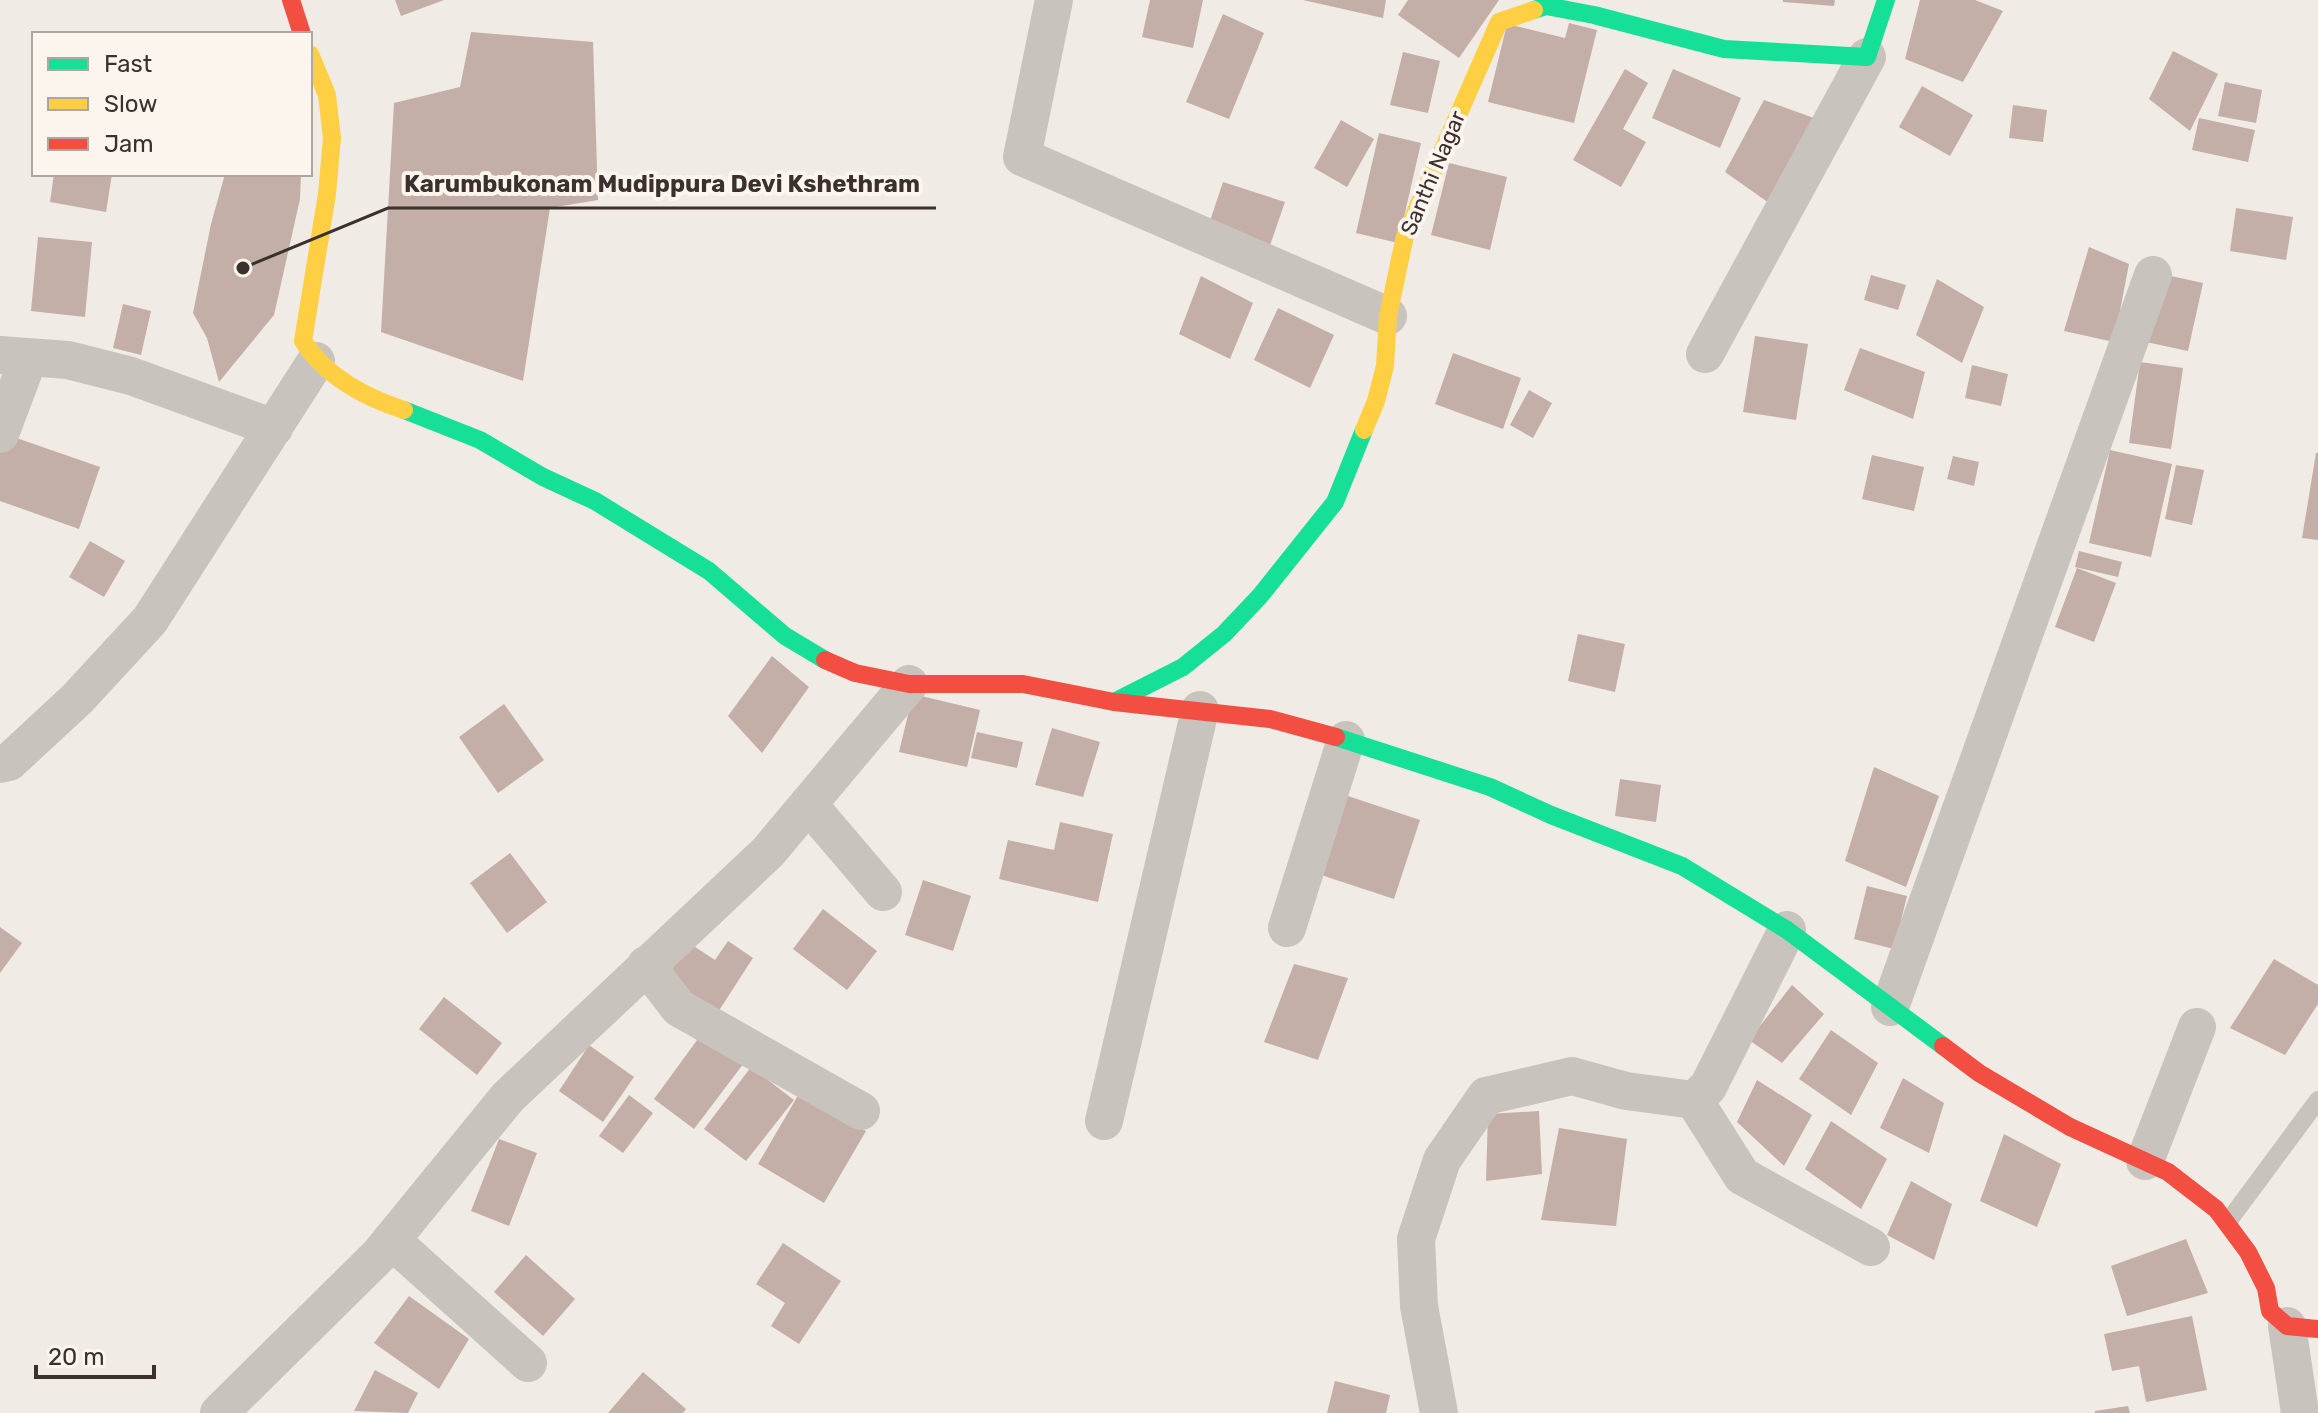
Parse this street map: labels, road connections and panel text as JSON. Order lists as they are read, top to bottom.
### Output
{
  "streets": {
    "street": ["Santhi Nagar"]
  },
  "places": ["Karumbukonam Mudippura Devi Kshethram"],
  "legend": ["Fast", "Slow", "Jam"],
  "scale_bar": "20 m"
}
